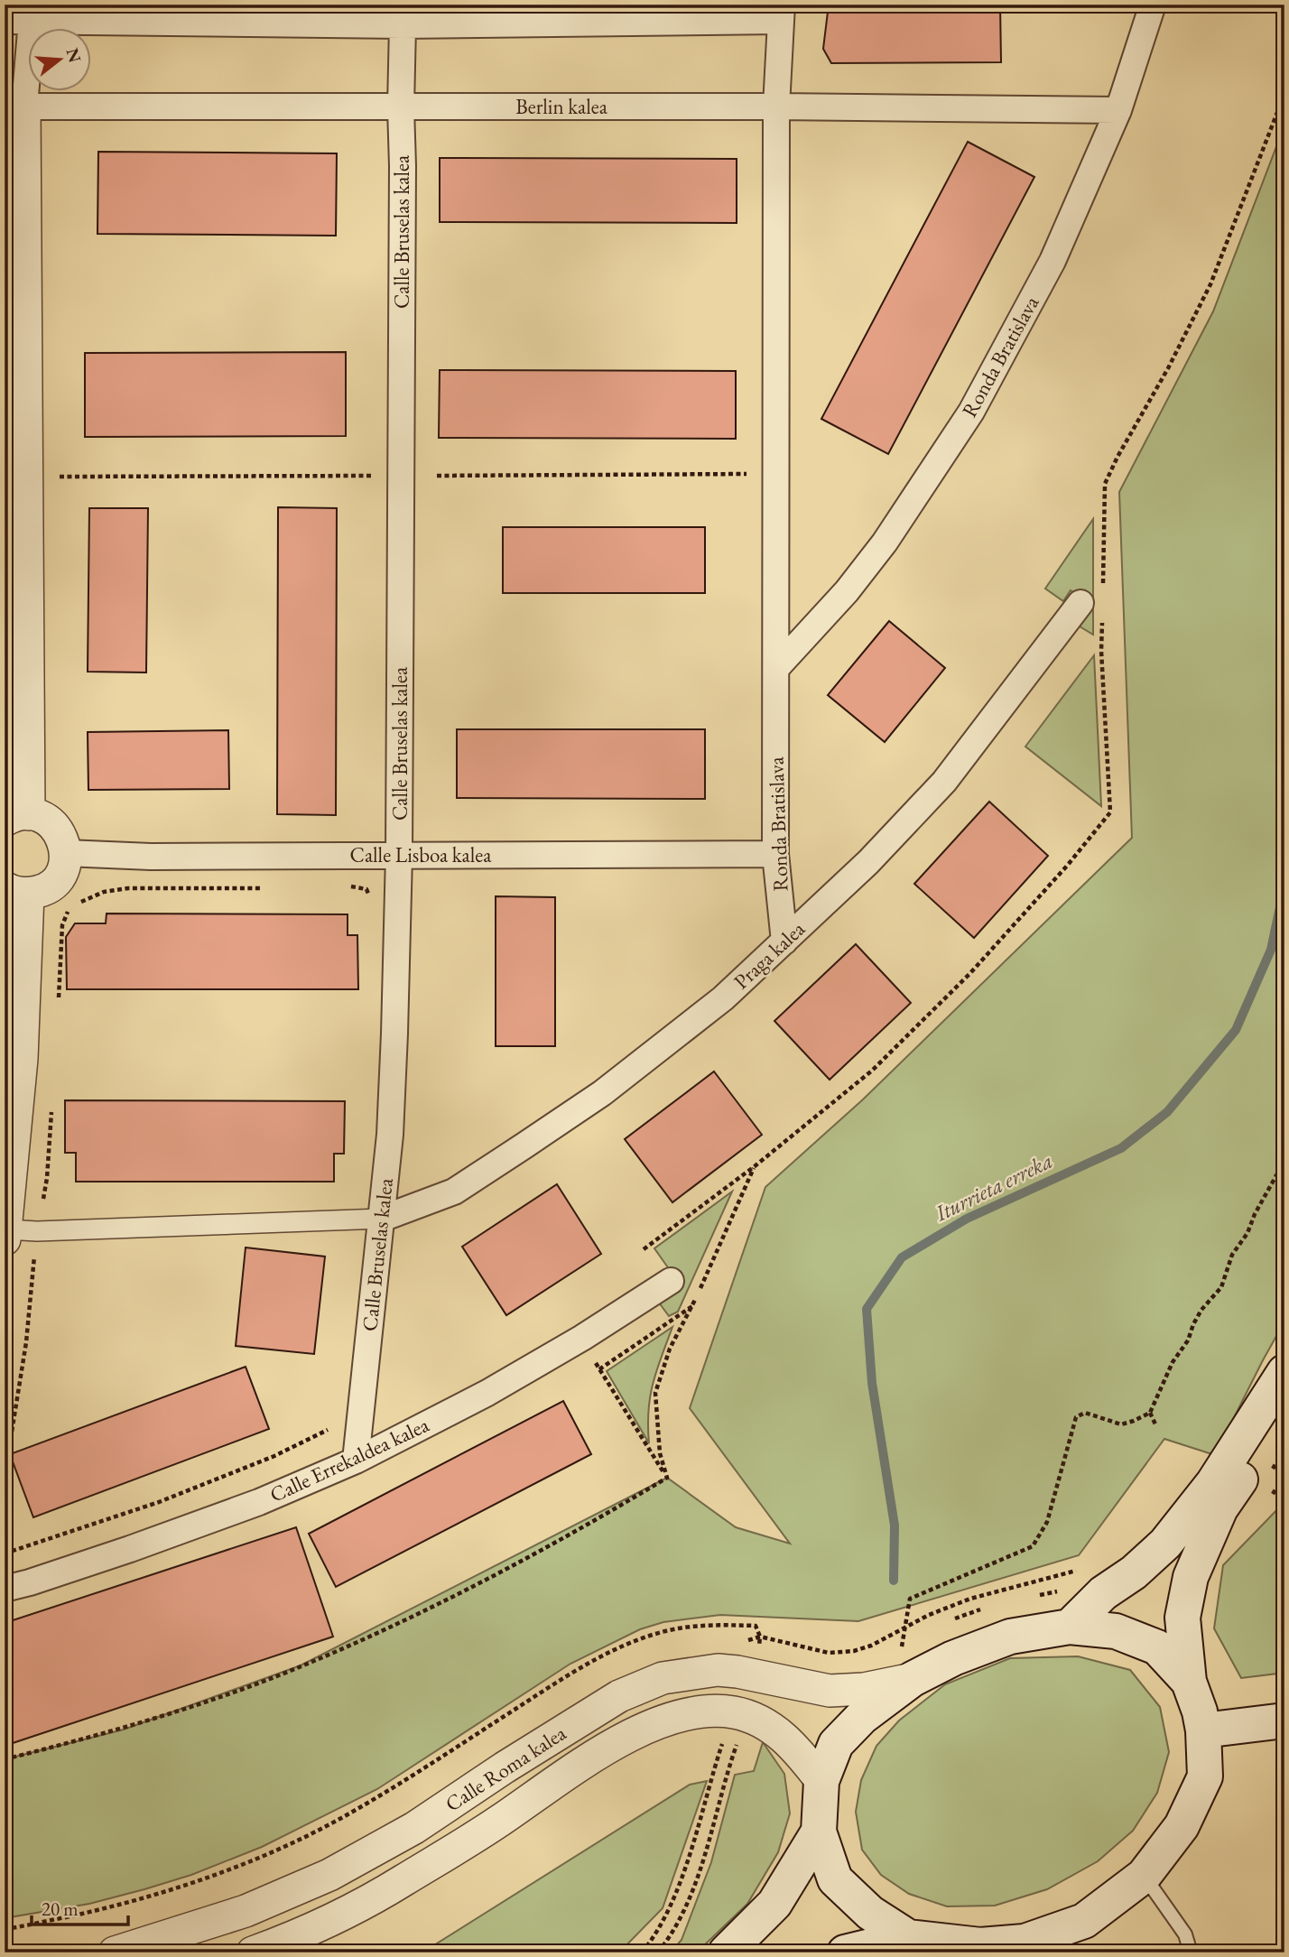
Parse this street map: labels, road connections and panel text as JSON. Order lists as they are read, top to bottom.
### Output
{
  "streets": {
    "street": [
      "Berlin kalea",
      "Calle Bruselas kalea",
      "Ronda Bratislava",
      "Calle Lisboa kalea",
      "Praga kalea",
      "Calle Errekaldea kalea",
      "Calle Roma kalea"
    ]
  },
  "crossings": [
    ["Berlin kalea", "Calle Bruselas kalea"],
    ["Berlin kalea", "Ronda Bratislava"],
    ["Calle Bruselas kalea", "Calle Lisboa kalea"],
    ["Calle Bruselas kalea", "Praga kalea"],
    ["Calle Bruselas kalea", "Calle Errekaldea kalea"],
    ["Ronda Bratislava", "Calle Lisboa kalea"],
    ["Ronda Bratislava", "Praga kalea"]
  ],
  "water": ["Iturrieta erreka"],
  "scale_bar": "20 m",
  "north": "right"
}
